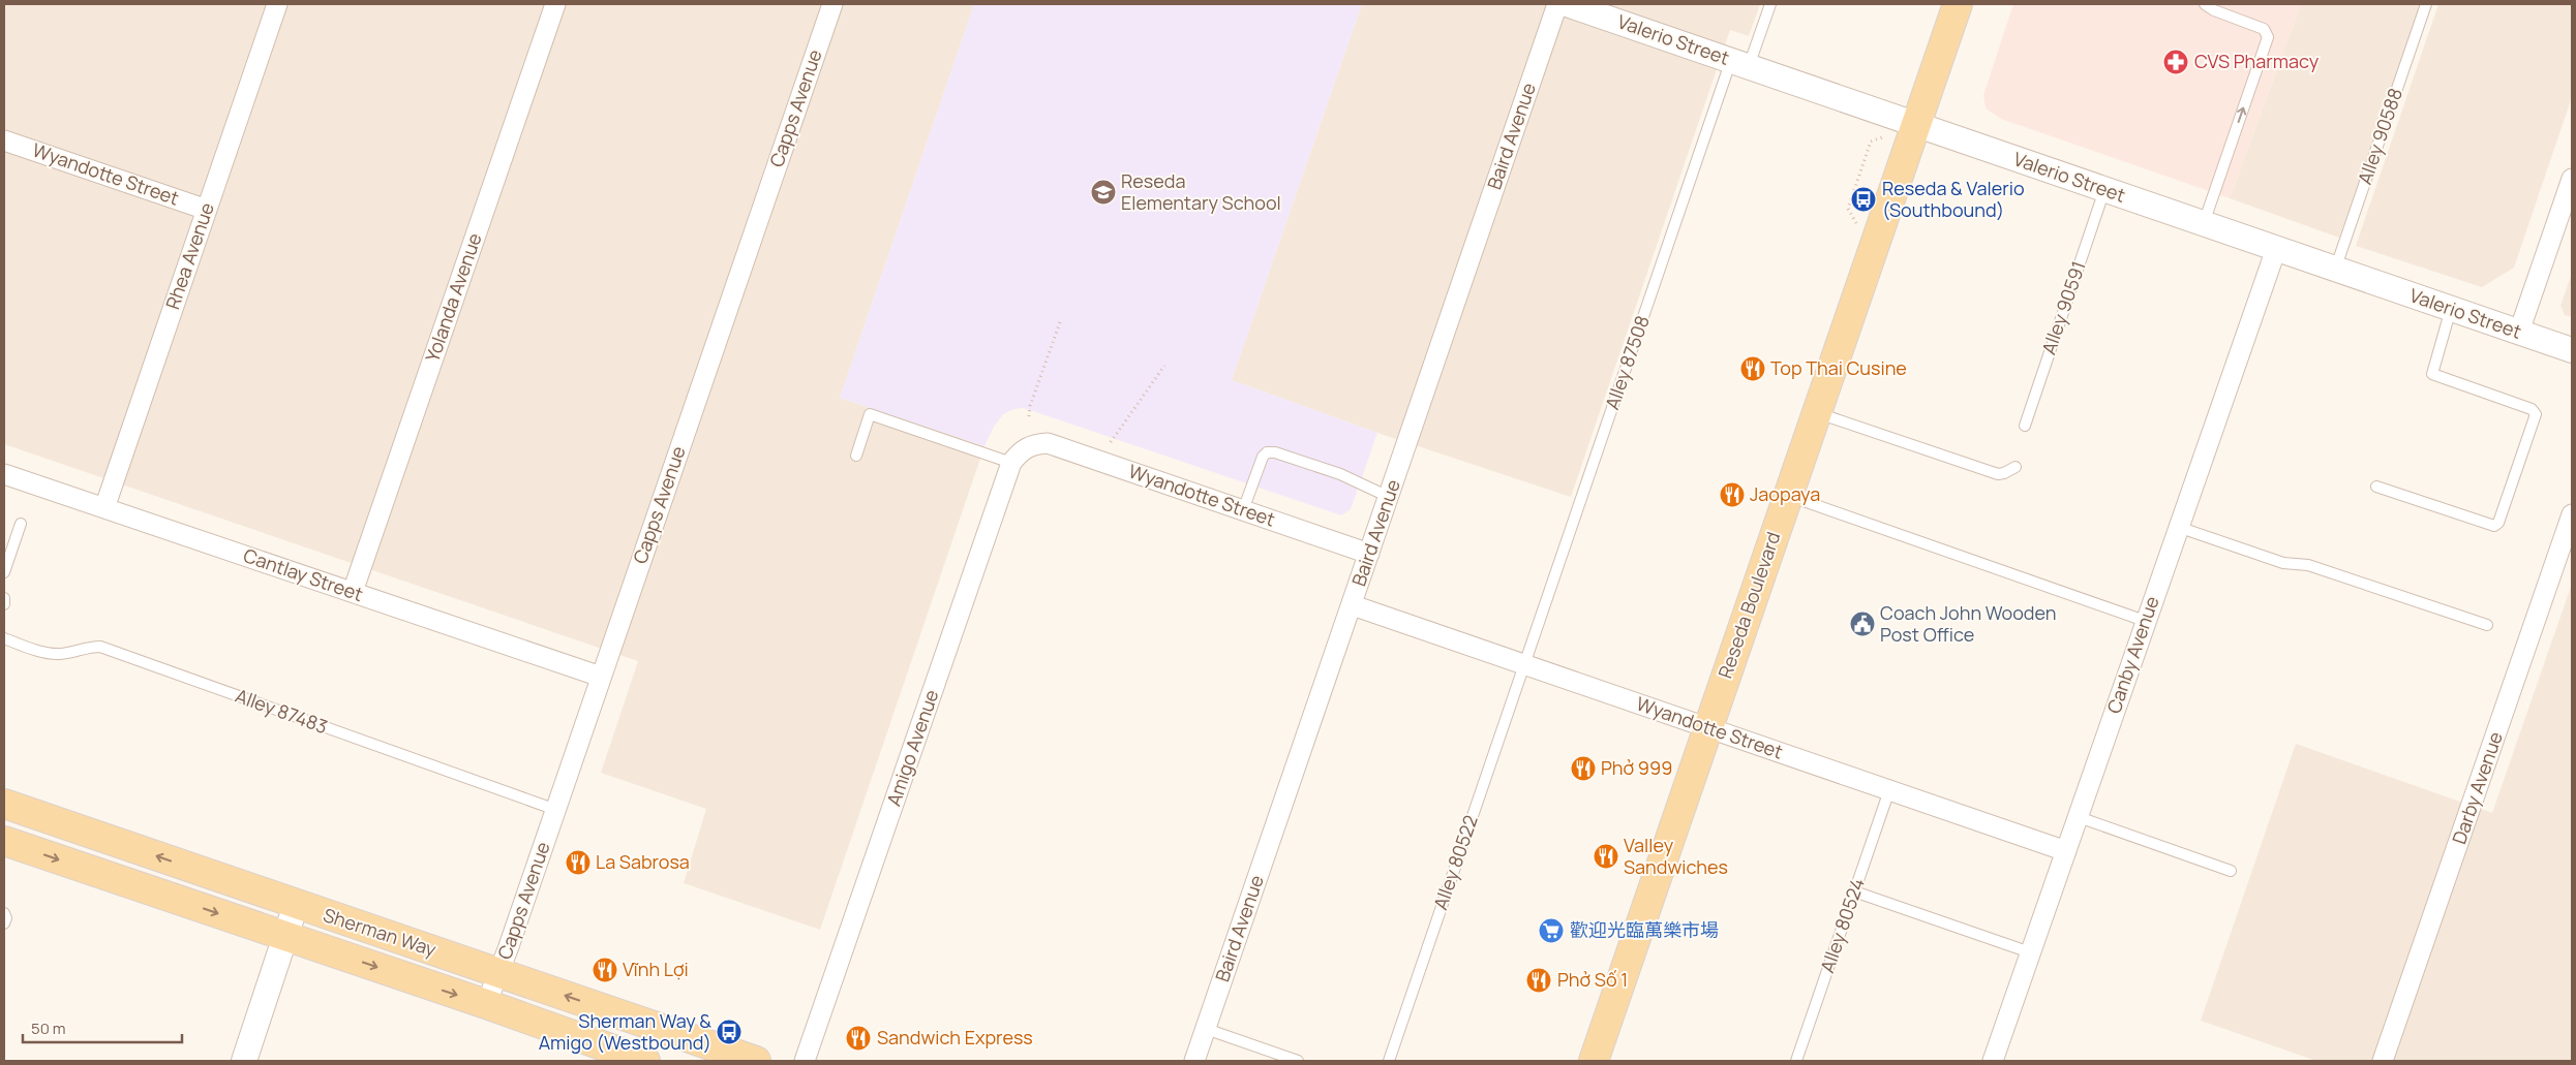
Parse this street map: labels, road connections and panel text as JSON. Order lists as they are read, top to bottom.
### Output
{
  "streets": {
    "main road": ["Reseda Boulevard", "Sherman Way"],
    "street": [
      "Valerio Street",
      "Capps Avenue",
      "Baird Avenue",
      "Wyandotte Street",
      "Rhea Avenue",
      "Yolanda Avenue",
      "Cantlay Street",
      "Canby Avenue",
      "Amigo Avenue",
      "Darby Avenue"
    ],
    "lane": [
      "Alley 90588",
      "Alley 90591",
      "Alley 87508",
      "Alley 87483",
      "Alley 80522",
      "Alley 80524"
    ]
  },
  "crossings": [
    ["Valerio Street", "Alley 90588"],
    ["Valerio Street", "Alley 90591"],
    ["Valerio Street", "Alley 87508"],
    ["Valerio Street", "Reseda Boulevard"],
    ["Valerio Street", "Canby Avenue"],
    ["Capps Avenue", "Cantlay Street"],
    ["Capps Avenue", "Alley 87483"],
    ["Capps Avenue", "Sherman Way"],
    ["Baird Avenue", "Wyandotte Street"],
    ["Wyandotte Street", "Rhea Avenue"],
    ["Wyandotte Street", "Alley 87508"],
    ["Wyandotte Street", "Reseda Boulevard"],
    ["Wyandotte Street", "Canby Avenue"],
    ["Wyandotte Street", "Amigo Avenue"],
    ["Wyandotte Street", "Alley 80522"],
    ["Wyandotte Street", "Alley 80524"],
    ["Rhea Avenue", "Cantlay Street"],
    ["Yolanda Avenue", "Cantlay Street"],
    ["Alley 87508", "Alley 80522"]
  ],
  "places": {
    "pharmacy": ["CVS Pharmacy"],
    "school or university": ["Reseda Elementary School"],
    "bus stop": ["Reseda & Valerio (Southbound)", "Sherman Way & Amigo (Westbound)"],
    "restaurant": [
      "Top Thai Cusine",
      "Jaopaya",
      "Phở 999",
      "Valley Sandwiches",
      "La Sabrosa",
      "Vĩnh Lợi",
      "Phở Số 1",
      "Sandwich Express"
    ],
    "public building": ["Coach John Wooden Post Office"],
    "supermarket": ["歡迎光臨萬樂市場"]
  },
  "scale_bar": "50 m"
}
